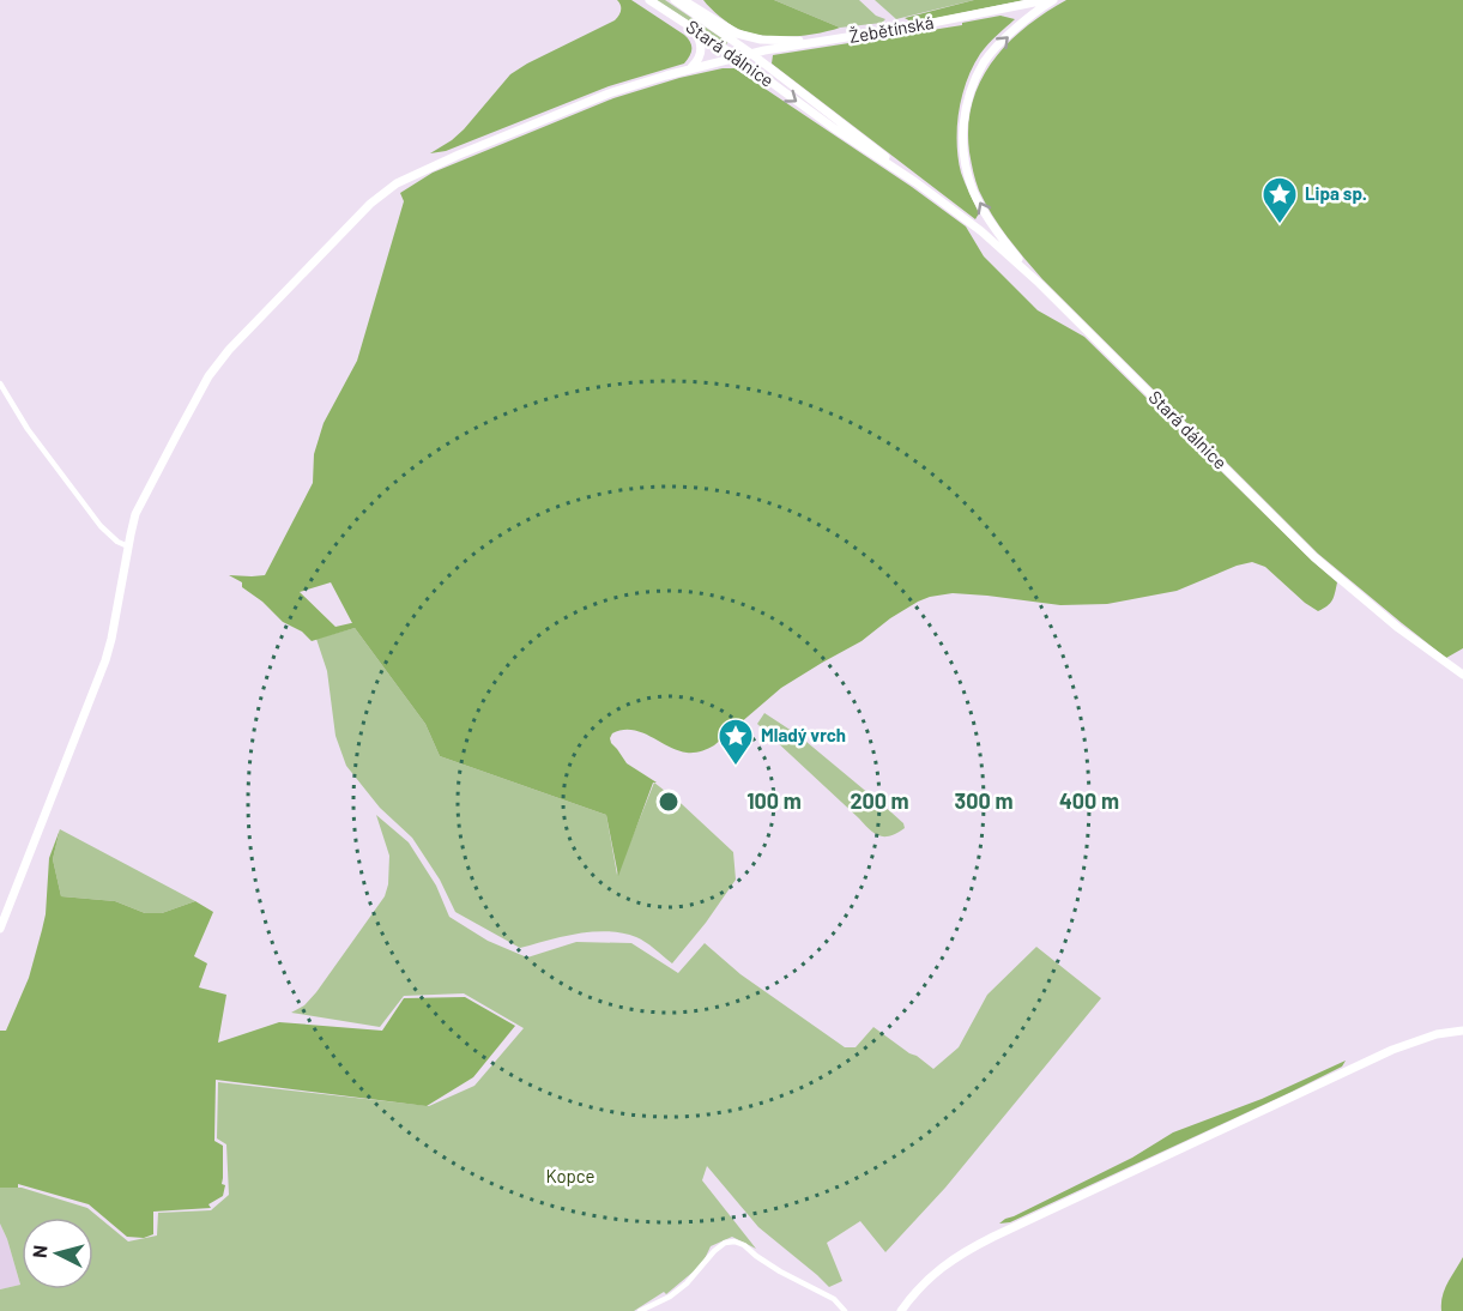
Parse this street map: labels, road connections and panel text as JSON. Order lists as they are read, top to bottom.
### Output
{
  "streets": {
    "street": ["Žebětínská", "Stará dálnice"]
  },
  "crossings": [
    ["Žebětínská", "Stará dálnice"]
  ],
  "parks": ["Kopce"],
  "places": {
    "place": ["Lipa sp.", "Mladý vrch"]
  },
  "north": "left",
  "rings": [
    "100 m",
    "200 m",
    "300 m",
    "400 m"
  ]
}
